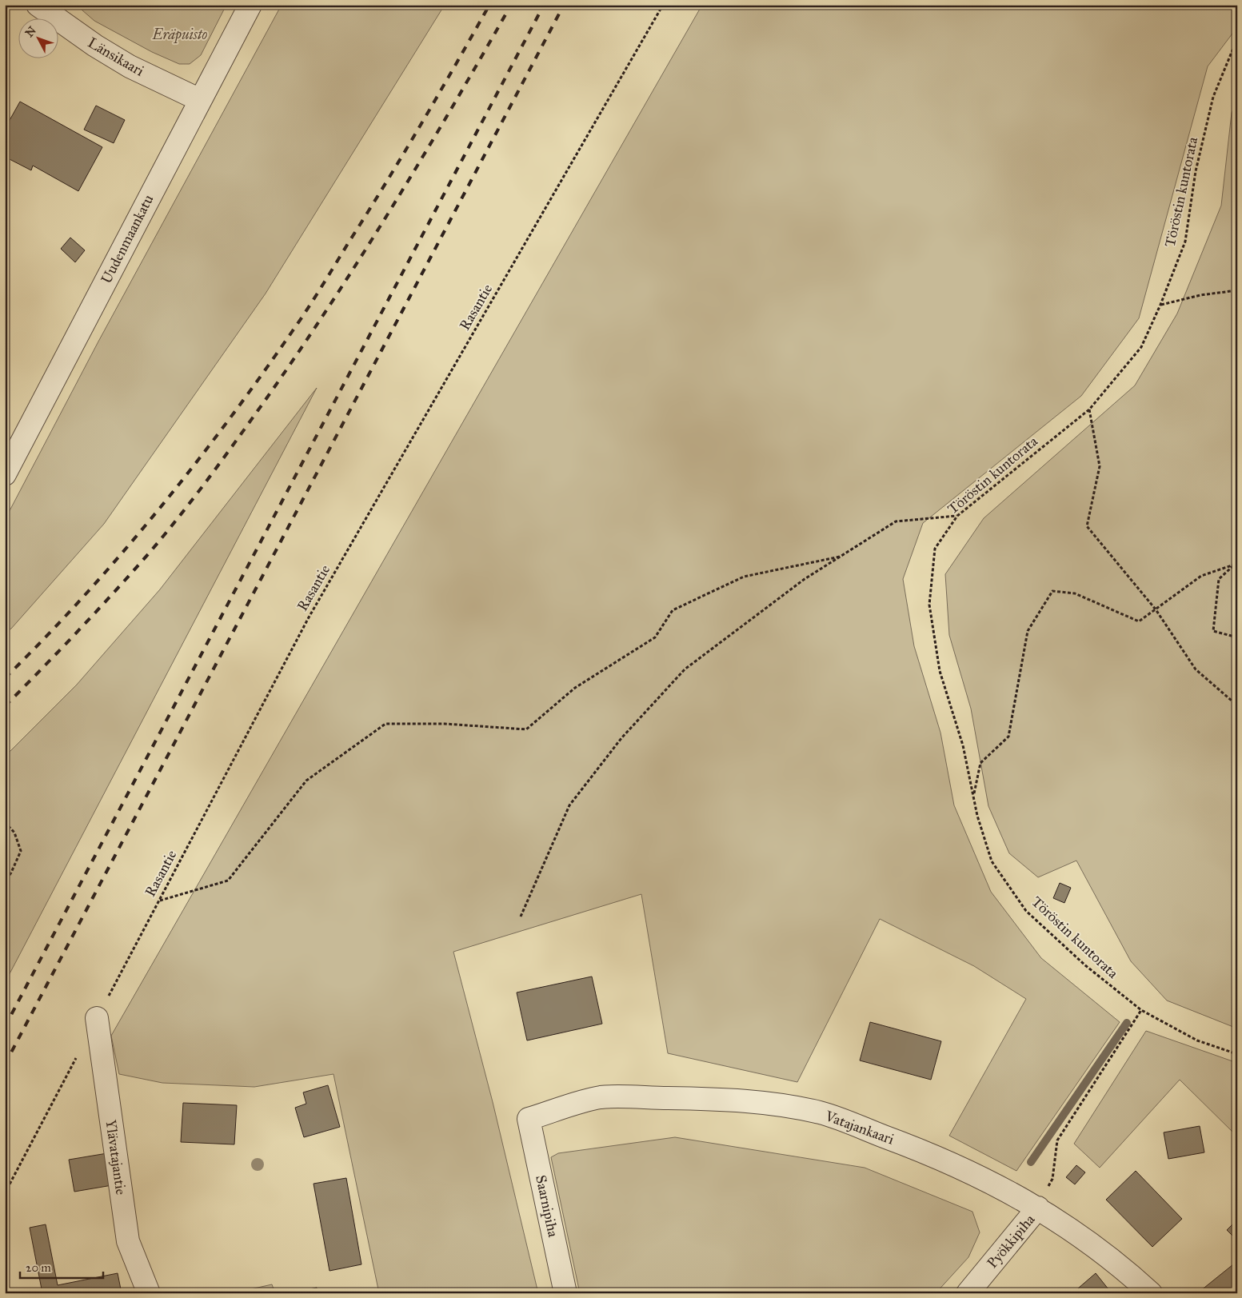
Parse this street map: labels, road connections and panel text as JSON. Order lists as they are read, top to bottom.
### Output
{
  "streets": {
    "street": [
      "Länsikaari",
      "Uudenmaankatu",
      "Vatajankaari",
      "Ylävatajantie",
      "Saarnipiha",
      "Pyökkipiha"
    ],
    "path": ["Töröstin kuntorata", "Rasantie"]
  },
  "crossings": [
    ["Länsikaari", "Uudenmaankatu"],
    ["Rasantie", "Ylävatajantie"],
    ["Vatajankaari", "Saarnipiha"],
    ["Vatajankaari", "Pyökkipiha"]
  ],
  "parks": ["Eräpuisto"],
  "scale_bar": "20 m",
  "north": "top left"
}
